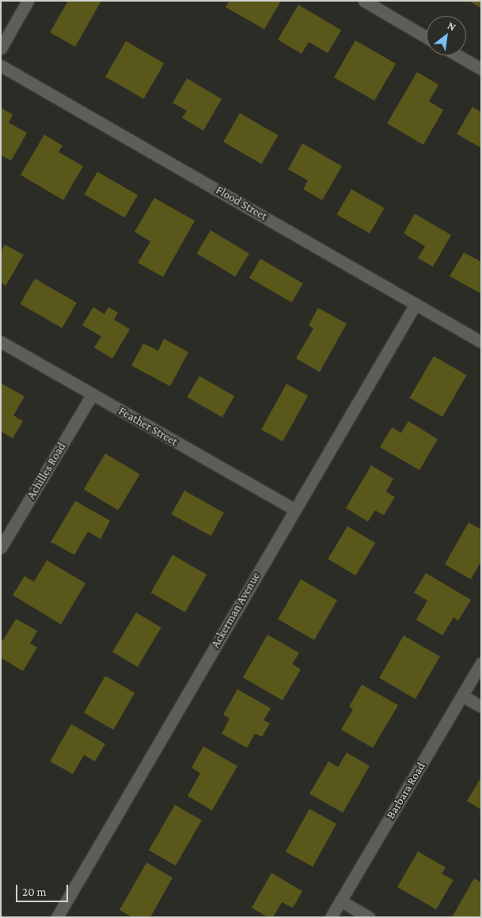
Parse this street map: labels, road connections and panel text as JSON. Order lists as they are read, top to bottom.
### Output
{
  "streets": {
    "street": [
      "Flood Street",
      "Feather Street",
      "Achilles Road",
      "Ackerman Avenue",
      "Barbara Road"
    ]
  },
  "crossings": [
    ["Flood Street", "Ackerman Avenue"],
    ["Feather Street", "Achilles Road"],
    ["Feather Street", "Ackerman Avenue"]
  ],
  "scale_bar": "20 m",
  "north": "top right"
}
